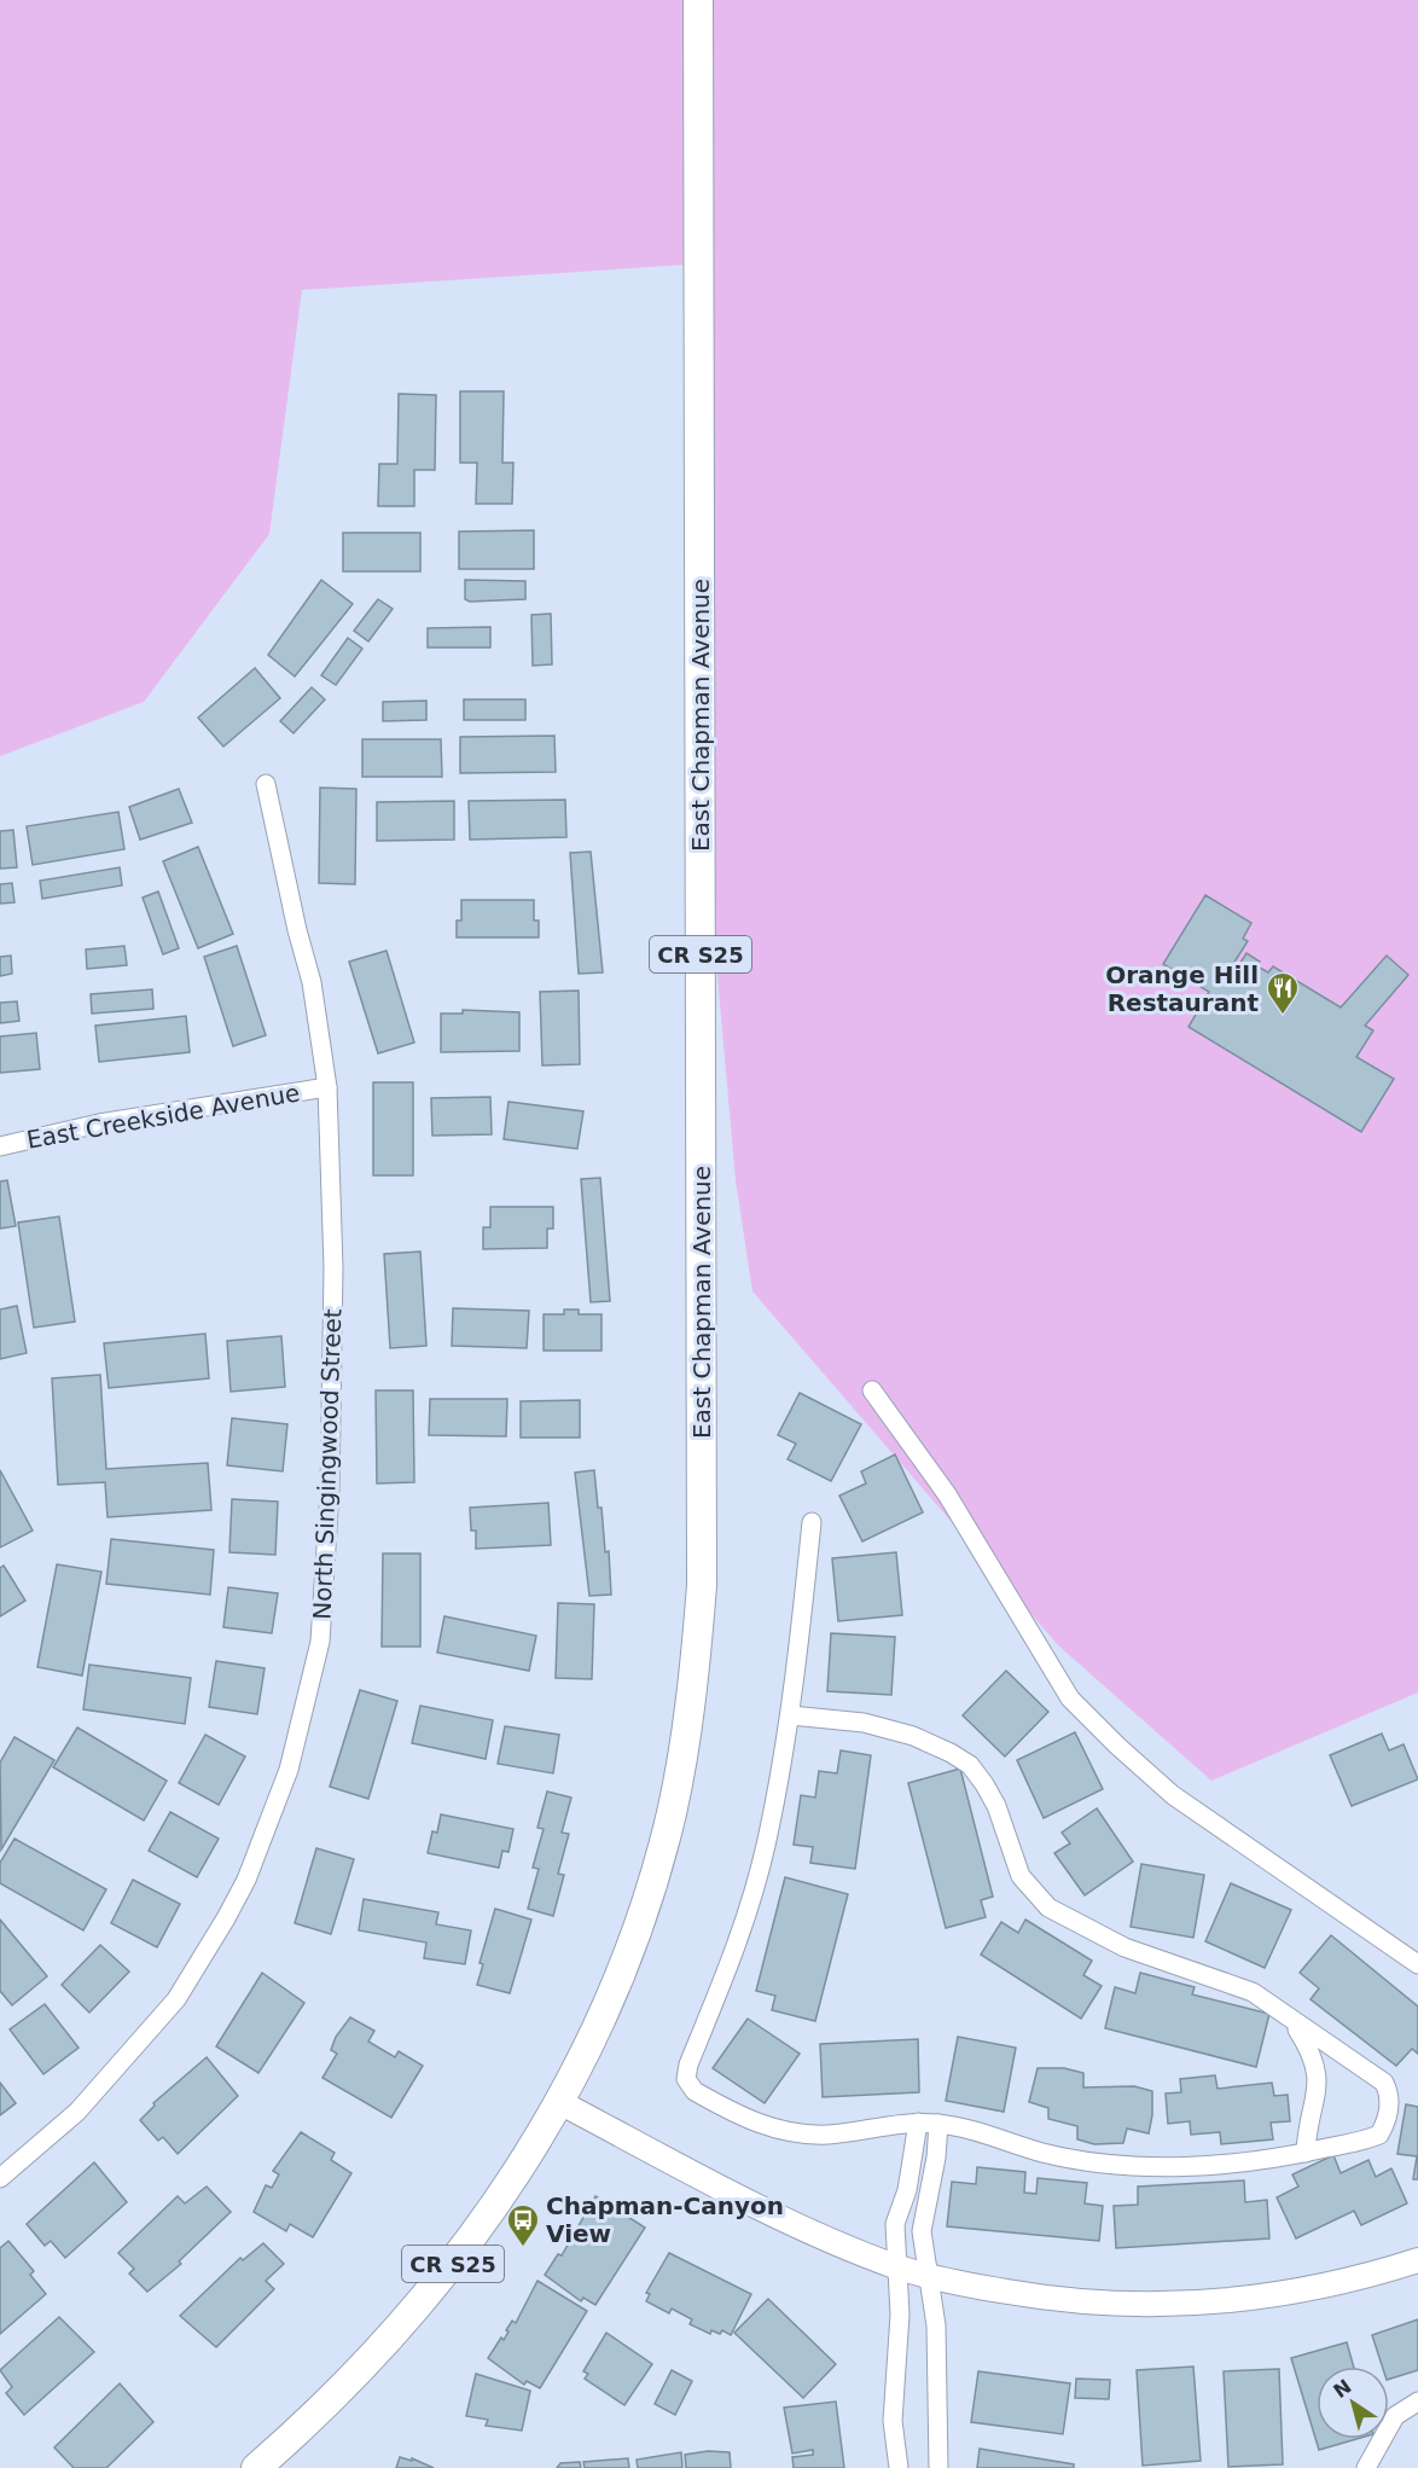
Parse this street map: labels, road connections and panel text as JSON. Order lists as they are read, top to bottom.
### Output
{
  "streets": {
    "main road": ["East Chapman Avenue", "CR S25"],
    "street": ["East Creekside Avenue", "North Singingwood Street"]
  },
  "crossings": [
    ["East Creekside Avenue", "North Singingwood Street"]
  ],
  "places": {
    "restaurant": ["Orange Hill Restaurant"],
    "bus stop": ["Chapman-Canyon View"]
  },
  "north": "top left"
}
